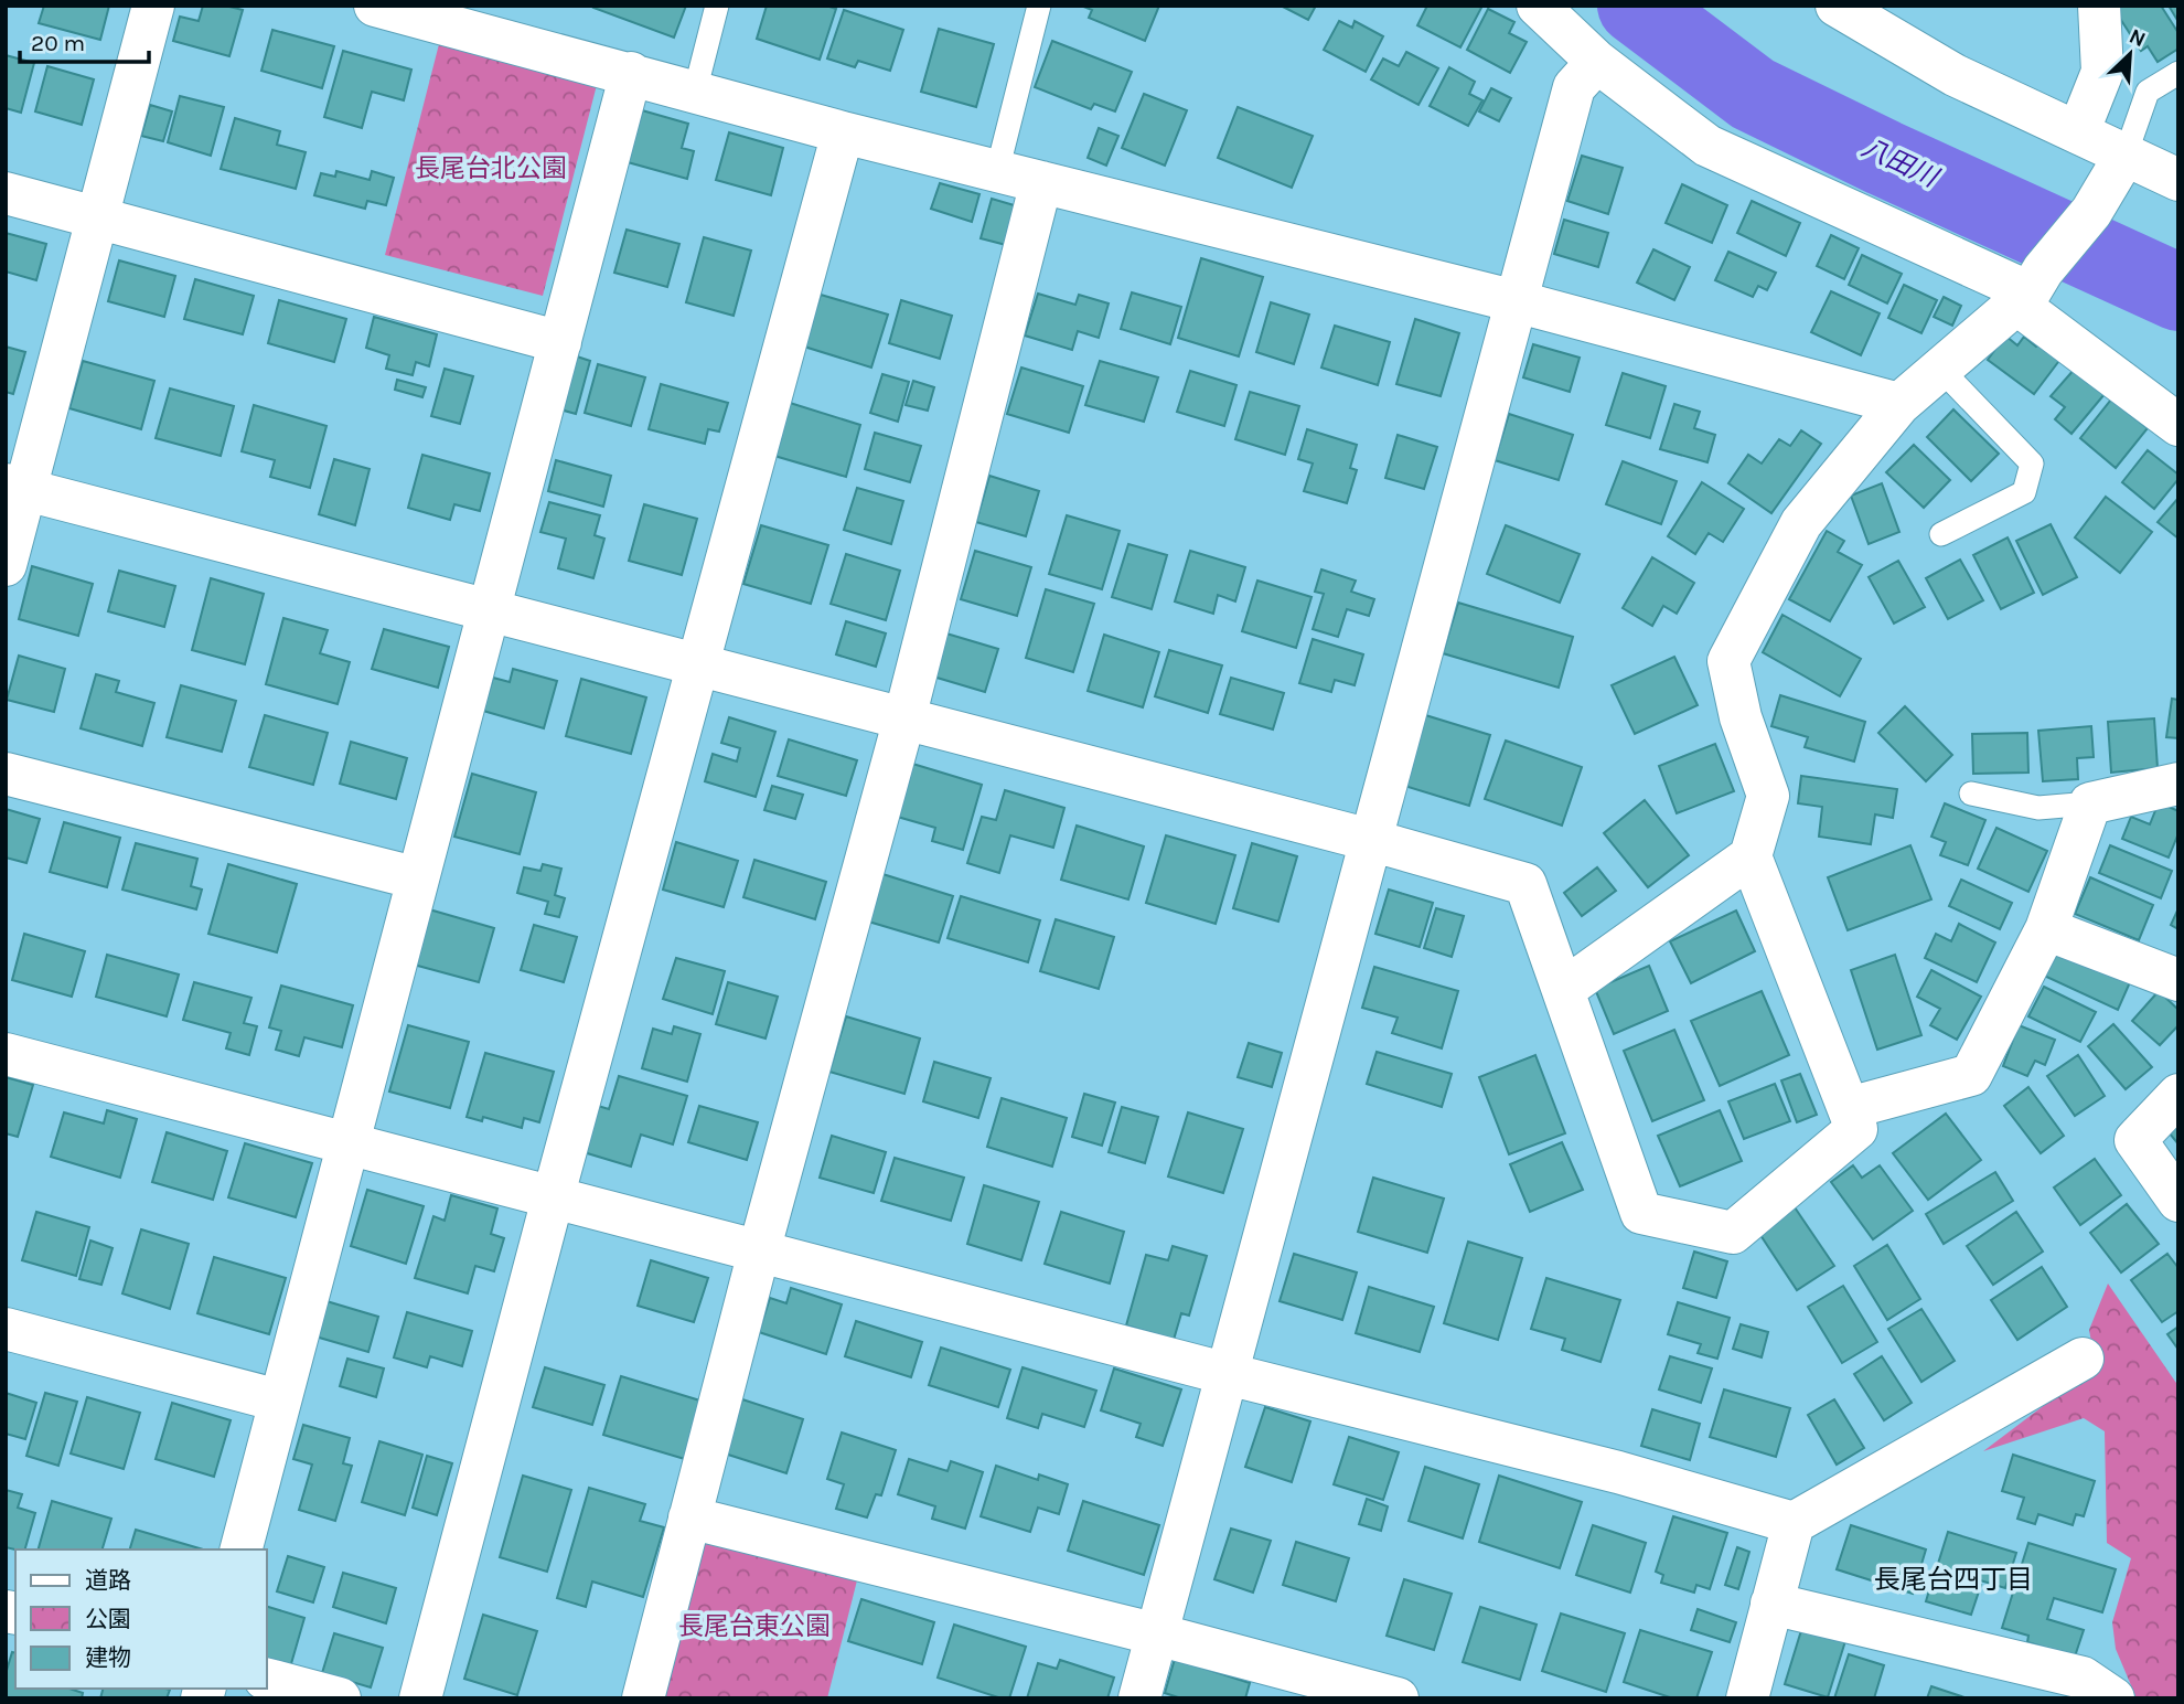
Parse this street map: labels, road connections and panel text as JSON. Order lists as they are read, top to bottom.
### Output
{
  "districts": ["長尾台四丁目"],
  "water": ["八田川"],
  "parks": ["長尾台北公園", "長尾台東公園"],
  "legend": ["道路", "公園", "建物"],
  "scale_bar": "20 m",
  "north": "top right"
}
